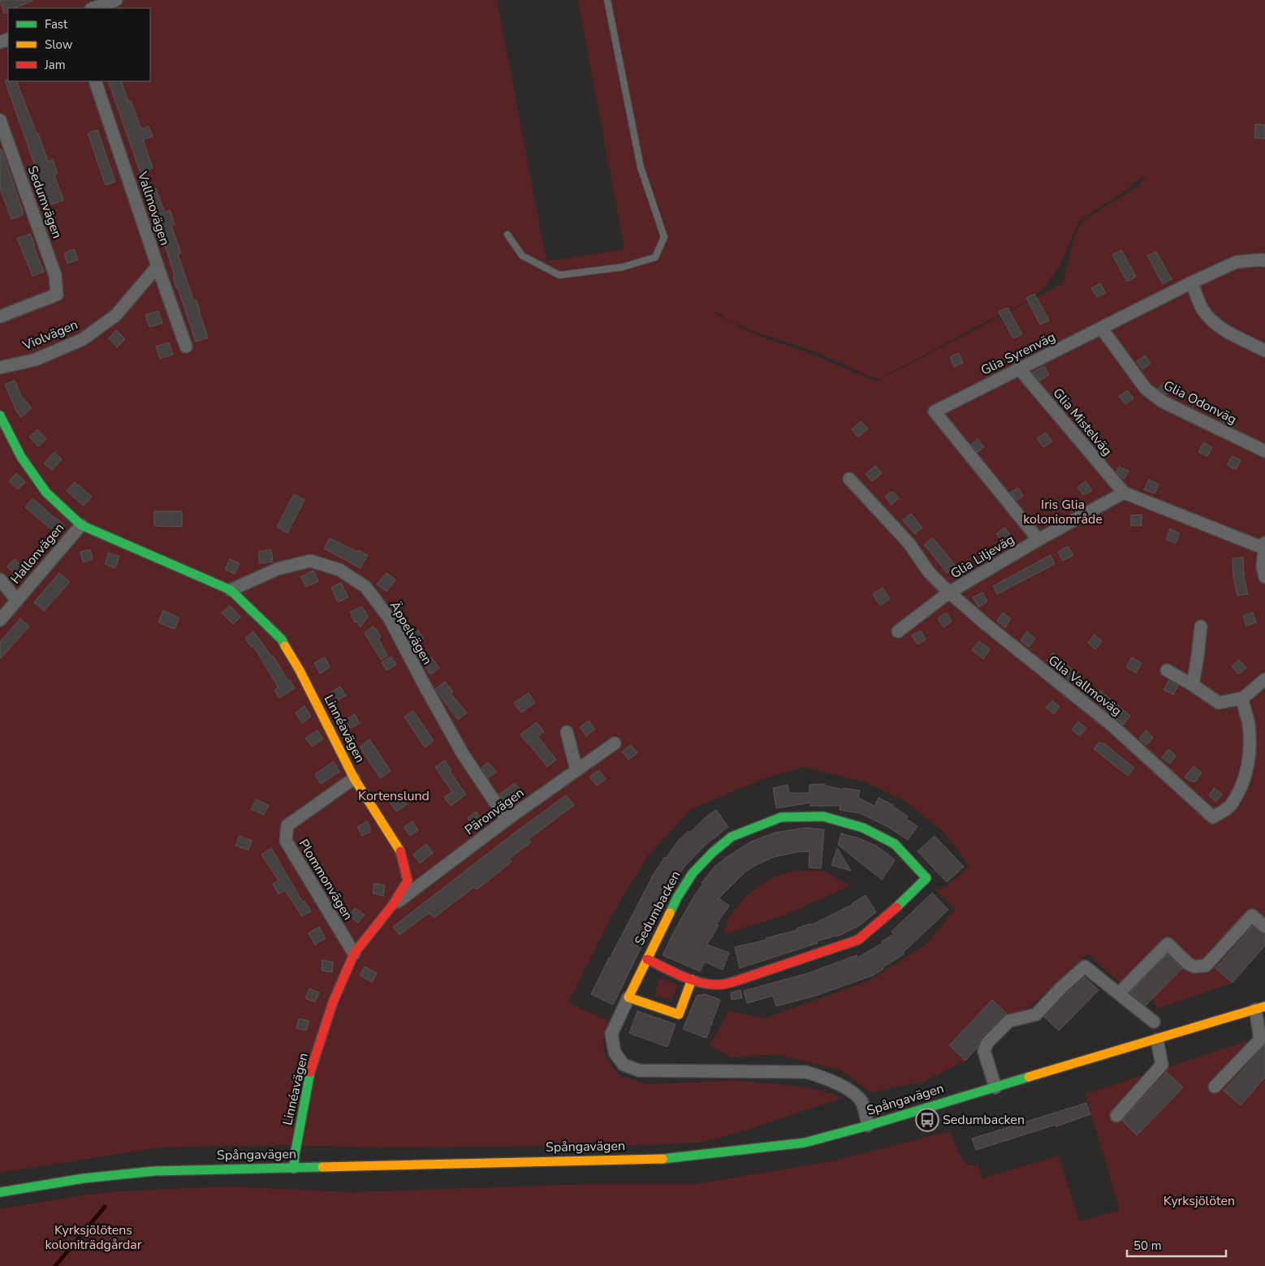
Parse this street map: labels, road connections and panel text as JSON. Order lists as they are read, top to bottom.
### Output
{
  "streets": {
    "street": [
      "Sedumvägen",
      "Vallmovägen",
      "Violvägen",
      "Glia Syrenväg",
      "Glia Odonväg",
      "Glia Mistelväg",
      "Hallonvägen",
      "Glia Liljeväg",
      "Äppelvägen",
      "Glia Vallmoväg",
      "Linnéavägen",
      "Päronvägen",
      "Plommonvägen",
      "Sedumbacken",
      "Spångavägen"
    ]
  },
  "crossings": [
    ["Vallmovägen", "Violvägen"],
    ["Glia Syrenväg", "Glia Odonväg"],
    ["Glia Syrenväg", "Glia Mistelväg"],
    ["Glia Syrenväg", "Glia Liljeväg"],
    ["Glia Mistelväg", "Glia Liljeväg"],
    ["Hallonvägen", "Linnéavägen"],
    ["Glia Liljeväg", "Glia Vallmoväg"],
    ["Äppelvägen", "Linnéavägen"],
    ["Äppelvägen", "Päronvägen"],
    ["Linnéavägen", "Päronvägen"],
    ["Linnéavägen", "Plommonvägen"],
    ["Linnéavägen", "Spångavägen"],
    ["Sedumbacken", "Spångavägen"]
  ],
  "parks": [
    "Iris Glia koloniområde",
    "Kortenslund",
    "Kyrksjölöten",
    "Kyrksjölötens koloniträdgårdar"
  ],
  "places": {
    "bus stop": ["Sedumbacken"]
  },
  "legend": ["Fast", "Slow", "Jam"],
  "scale_bar": "50 m"
}
